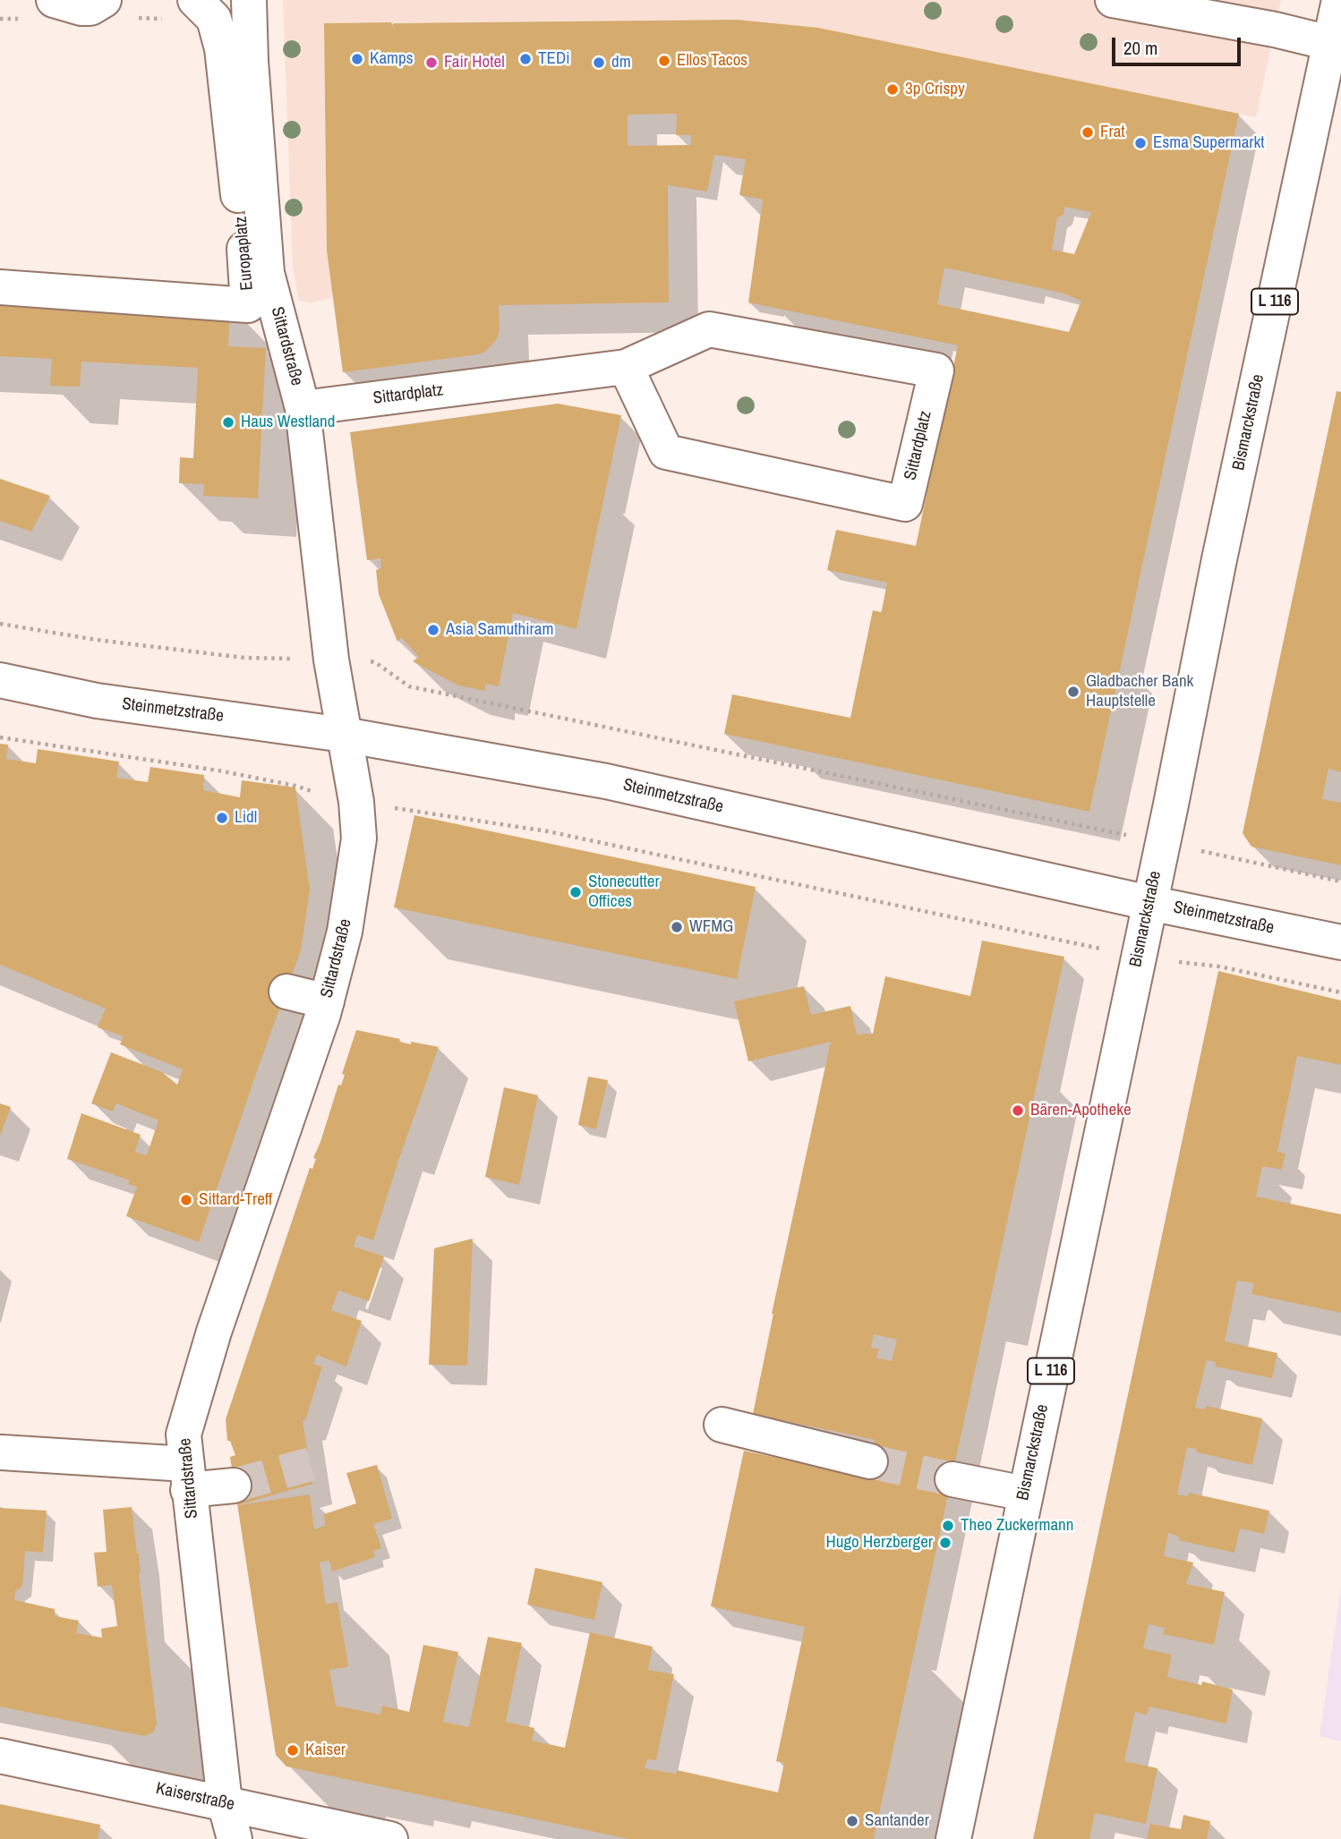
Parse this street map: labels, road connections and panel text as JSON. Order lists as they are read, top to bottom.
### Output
{
  "streets": {
    "street": [
      "Europaplatz",
      "L 116",
      "Sittardstraße",
      "Sittardplatz",
      "Bismarckstraße",
      "Steinmetzstraße",
      "Kaiserstraße"
    ]
  },
  "crossings": [
    ["Sittardstraße", "Sittardplatz"],
    ["Sittardstraße", "Steinmetzstraße"],
    ["Sittardstraße", "Kaiserstraße"],
    ["Bismarckstraße", "Steinmetzstraße"]
  ],
  "places": [
    "Kamps",
    "TEDi",
    "Ellos Tacos",
    "Fair Hotel",
    "dm",
    "3p Crispy",
    "Frat",
    "Esma Supermarkt",
    "Haus Westland",
    "Asia Samuthiram",
    "Gladbacher Bank Hauptstelle",
    "Lidl",
    "Stonecutter Offices",
    "WFMG",
    "Bären-Apotheke",
    "Sittard-Treff",
    "Theo Zuckermann",
    "Hugo Herzberger",
    "Kaiser",
    "Santander"
  ],
  "scale_bar": "20 m"
}
